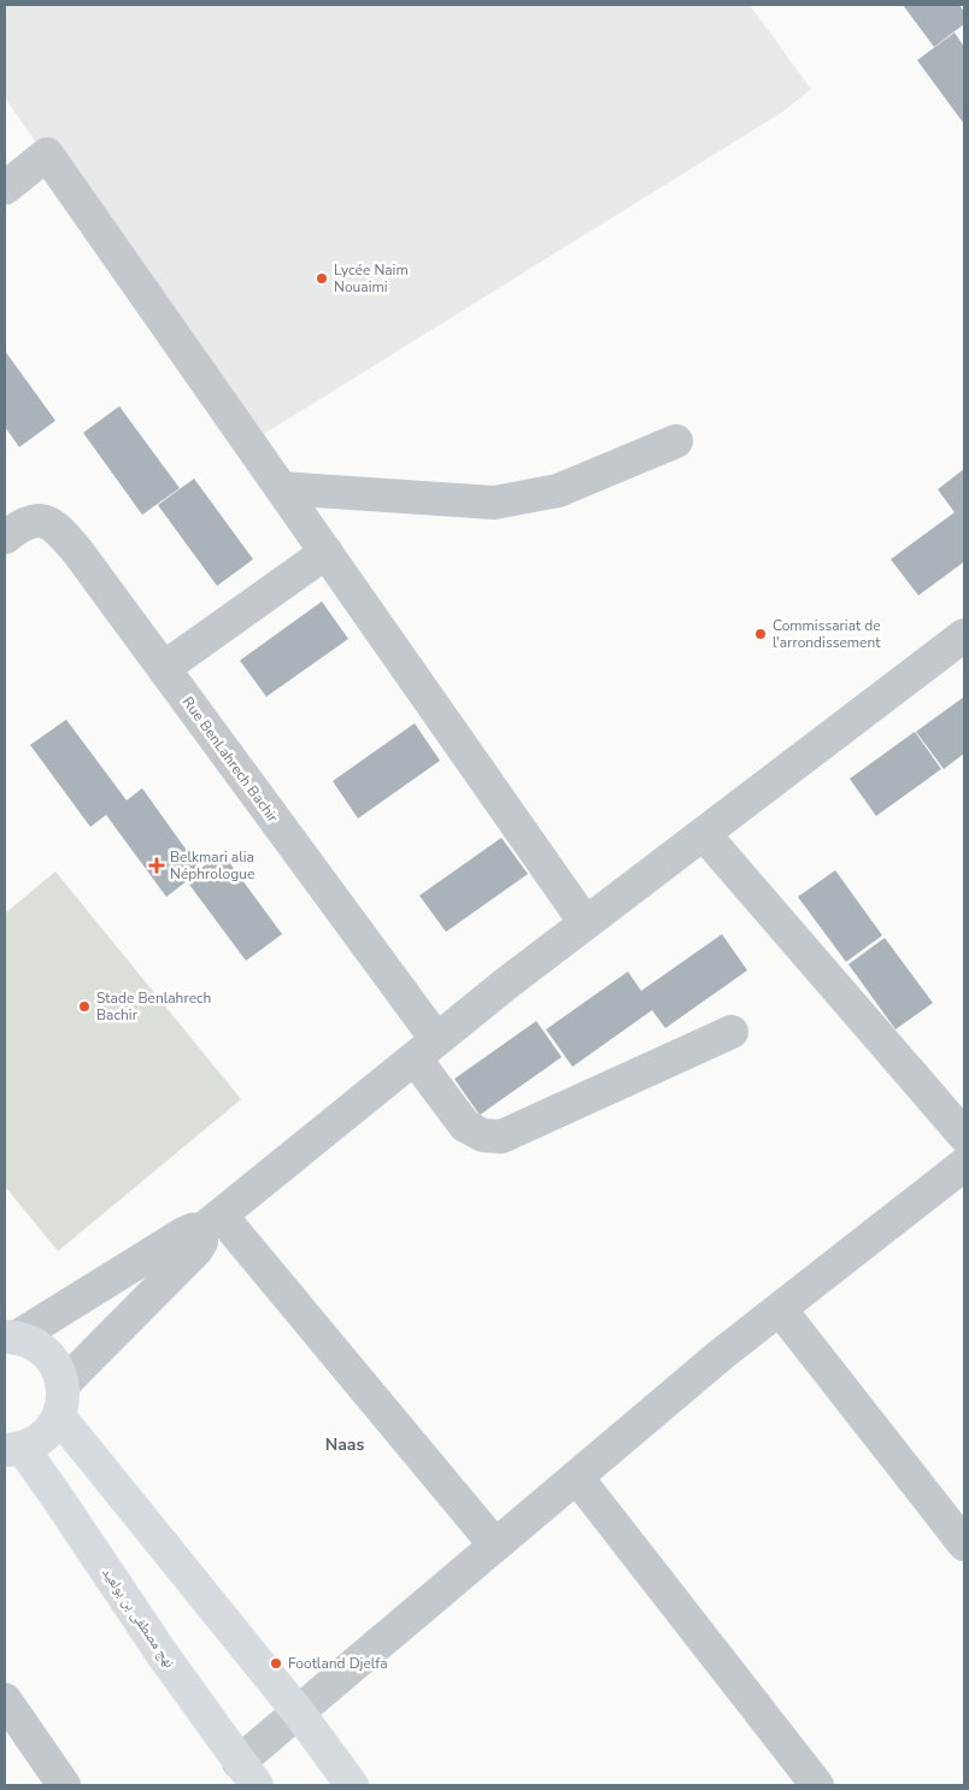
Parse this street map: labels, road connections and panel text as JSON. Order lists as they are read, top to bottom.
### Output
{
  "streets": {
    "main road": ["نهج مصطفى بن بولعيد"],
    "street": ["Rue BenLahrech Bachir"]
  },
  "districts": ["Naas"],
  "places": {
    "other": [
      "Lycée Naim Nouaimi",
      "Commissariat de l'arrondissement",
      "Stade Benlahrech Bachir",
      "Footland Djelfa"
    ],
    "health": ["Belkmari alia Néphrologue"]
  }
}
